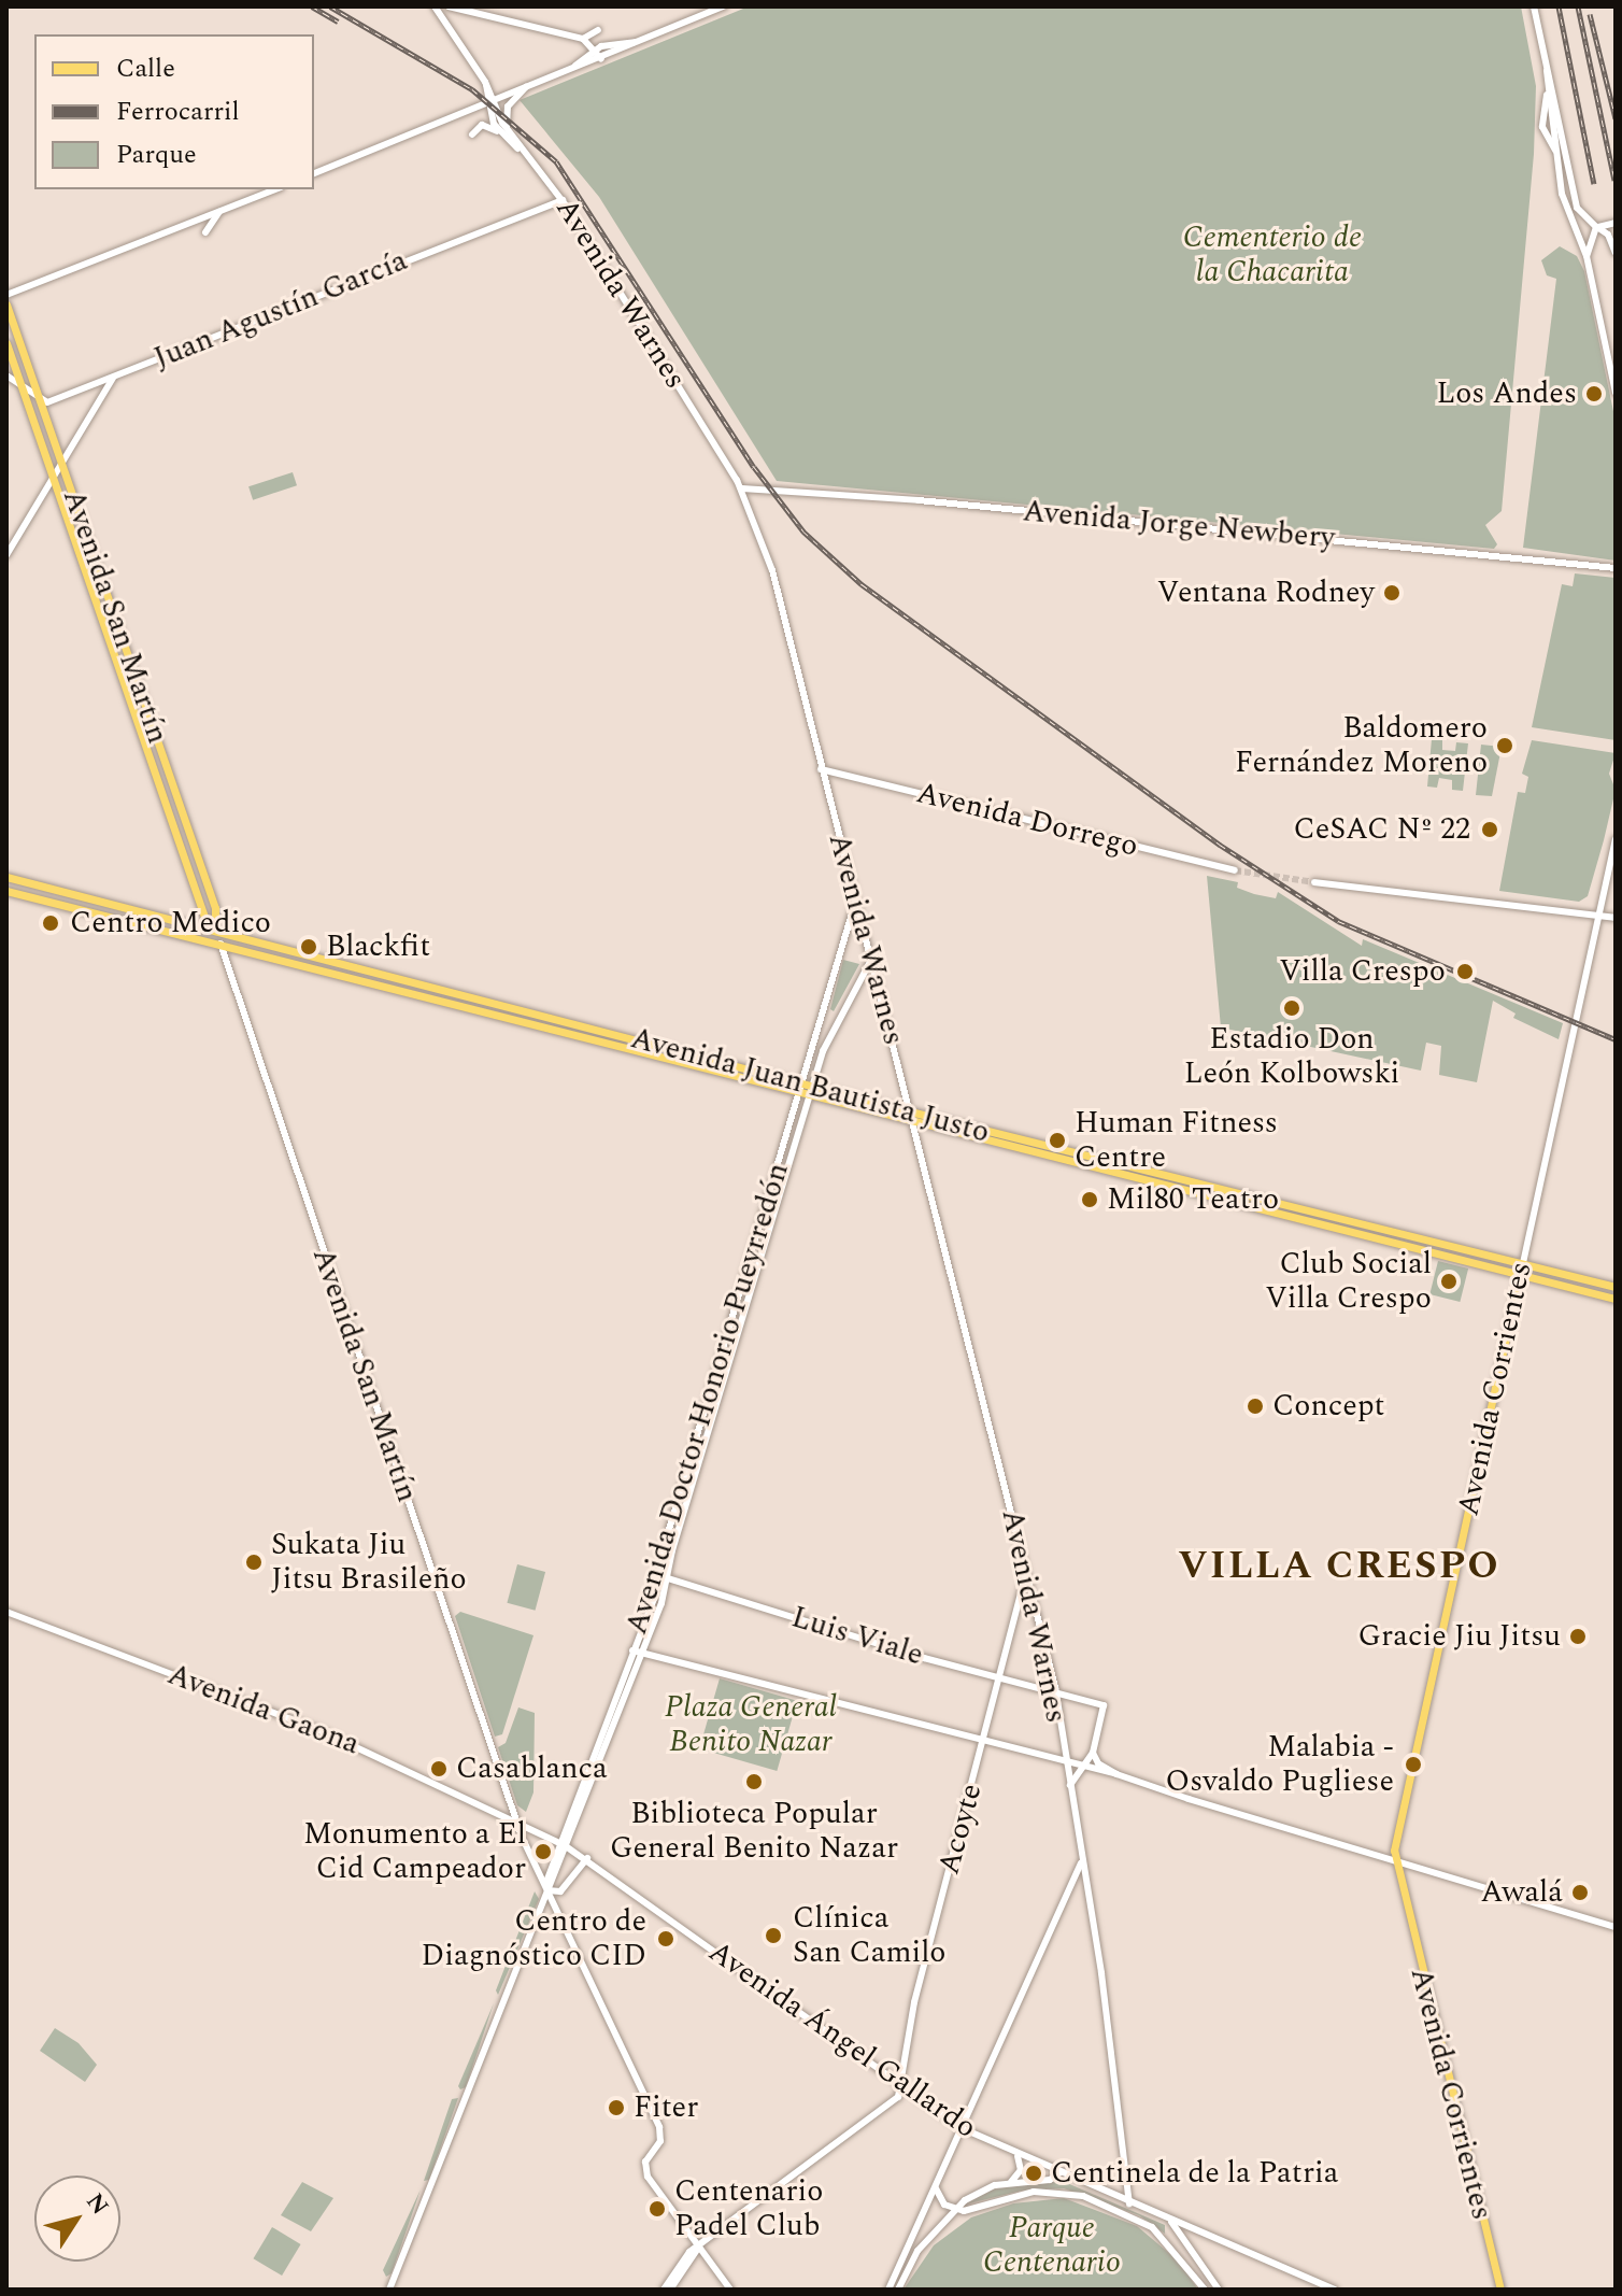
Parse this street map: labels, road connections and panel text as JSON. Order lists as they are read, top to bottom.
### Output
{
  "streets": {
    "main road": [
      "Avenida Warnes",
      "Juan Agustín García",
      "Avenida Jorge Newbery",
      "Avenida San Martín",
      "Avenida Dorrego",
      "Avenida Juan Bautista Justo",
      "Avenida Corrientes",
      "Avenida Doctor Honorio Pueyrredón",
      "Luis Viale",
      "Avenida Gaona",
      "Acoyte",
      "Avenida Ángel Gallardo"
    ]
  },
  "crossings": [
    ["Avenida Warnes", "Juan Agustín García"],
    ["Avenida Warnes", "Avenida Jorge Newbery"],
    ["Avenida Warnes", "Avenida Dorrego"],
    ["Avenida Warnes", "Avenida Juan Bautista Justo"],
    ["Avenida Warnes", "Avenida Doctor Honorio Pueyrredón"],
    ["Avenida Warnes", "Luis Viale"],
    ["Avenida Warnes", "Acoyte"],
    ["Avenida Warnes", "Avenida Ángel Gallardo"],
    ["Juan Agustín García", "Avenida San Martín"],
    ["Avenida San Martín", "Avenida Juan Bautista Justo"],
    ["Avenida San Martín", "Avenida Gaona"],
    ["Avenida Juan Bautista Justo", "Avenida Corrientes"],
    ["Avenida Juan Bautista Justo", "Avenida Doctor Honorio Pueyrredón"],
    ["Avenida Doctor Honorio Pueyrredón", "Luis Viale"],
    ["Avenida Doctor Honorio Pueyrredón", "Avenida Gaona"],
    ["Avenida Doctor Honorio Pueyrredón", "Avenida Ángel Gallardo"],
    ["Luis Viale", "Acoyte"],
    ["Avenida Gaona", "Avenida Ángel Gallardo"],
    ["Acoyte", "Avenida Ángel Gallardo"]
  ],
  "districts": ["VILLA CRESPO"],
  "parks": ["Cementerio de la Chacarita", "Plaza General Benito Nazar", "Parque Centenario"],
  "places": [
    "Los Andes",
    "Ventana Rodney",
    "Baldomero Fernández Moreno",
    "CeSAC Nº 22",
    "Centro Medico",
    "Blackfit",
    "Villa Crespo",
    "Estadio Don León Kolbowski",
    "Human Fitness Centre",
    "Mil80 Teatro",
    "Club Social Villa Crespo",
    "Concept",
    "Sukata Jiu Jitsu Brasileño",
    "Gracie Jiu Jitsu",
    "Malabia - Osvaldo Pugliese",
    "Casablanca",
    "Biblioteca Popular General Benito Nazar",
    "Monumento a El Cid Campeador",
    "Awalá",
    "Clínica San Camilo",
    "Centro de Diagnóstico CID",
    "Fiter",
    "Centinela de la Patria",
    "Centenario Padel Club"
  ],
  "legend": ["Calle", "Ferrocarril", "Parque"],
  "north": "top right"
}
